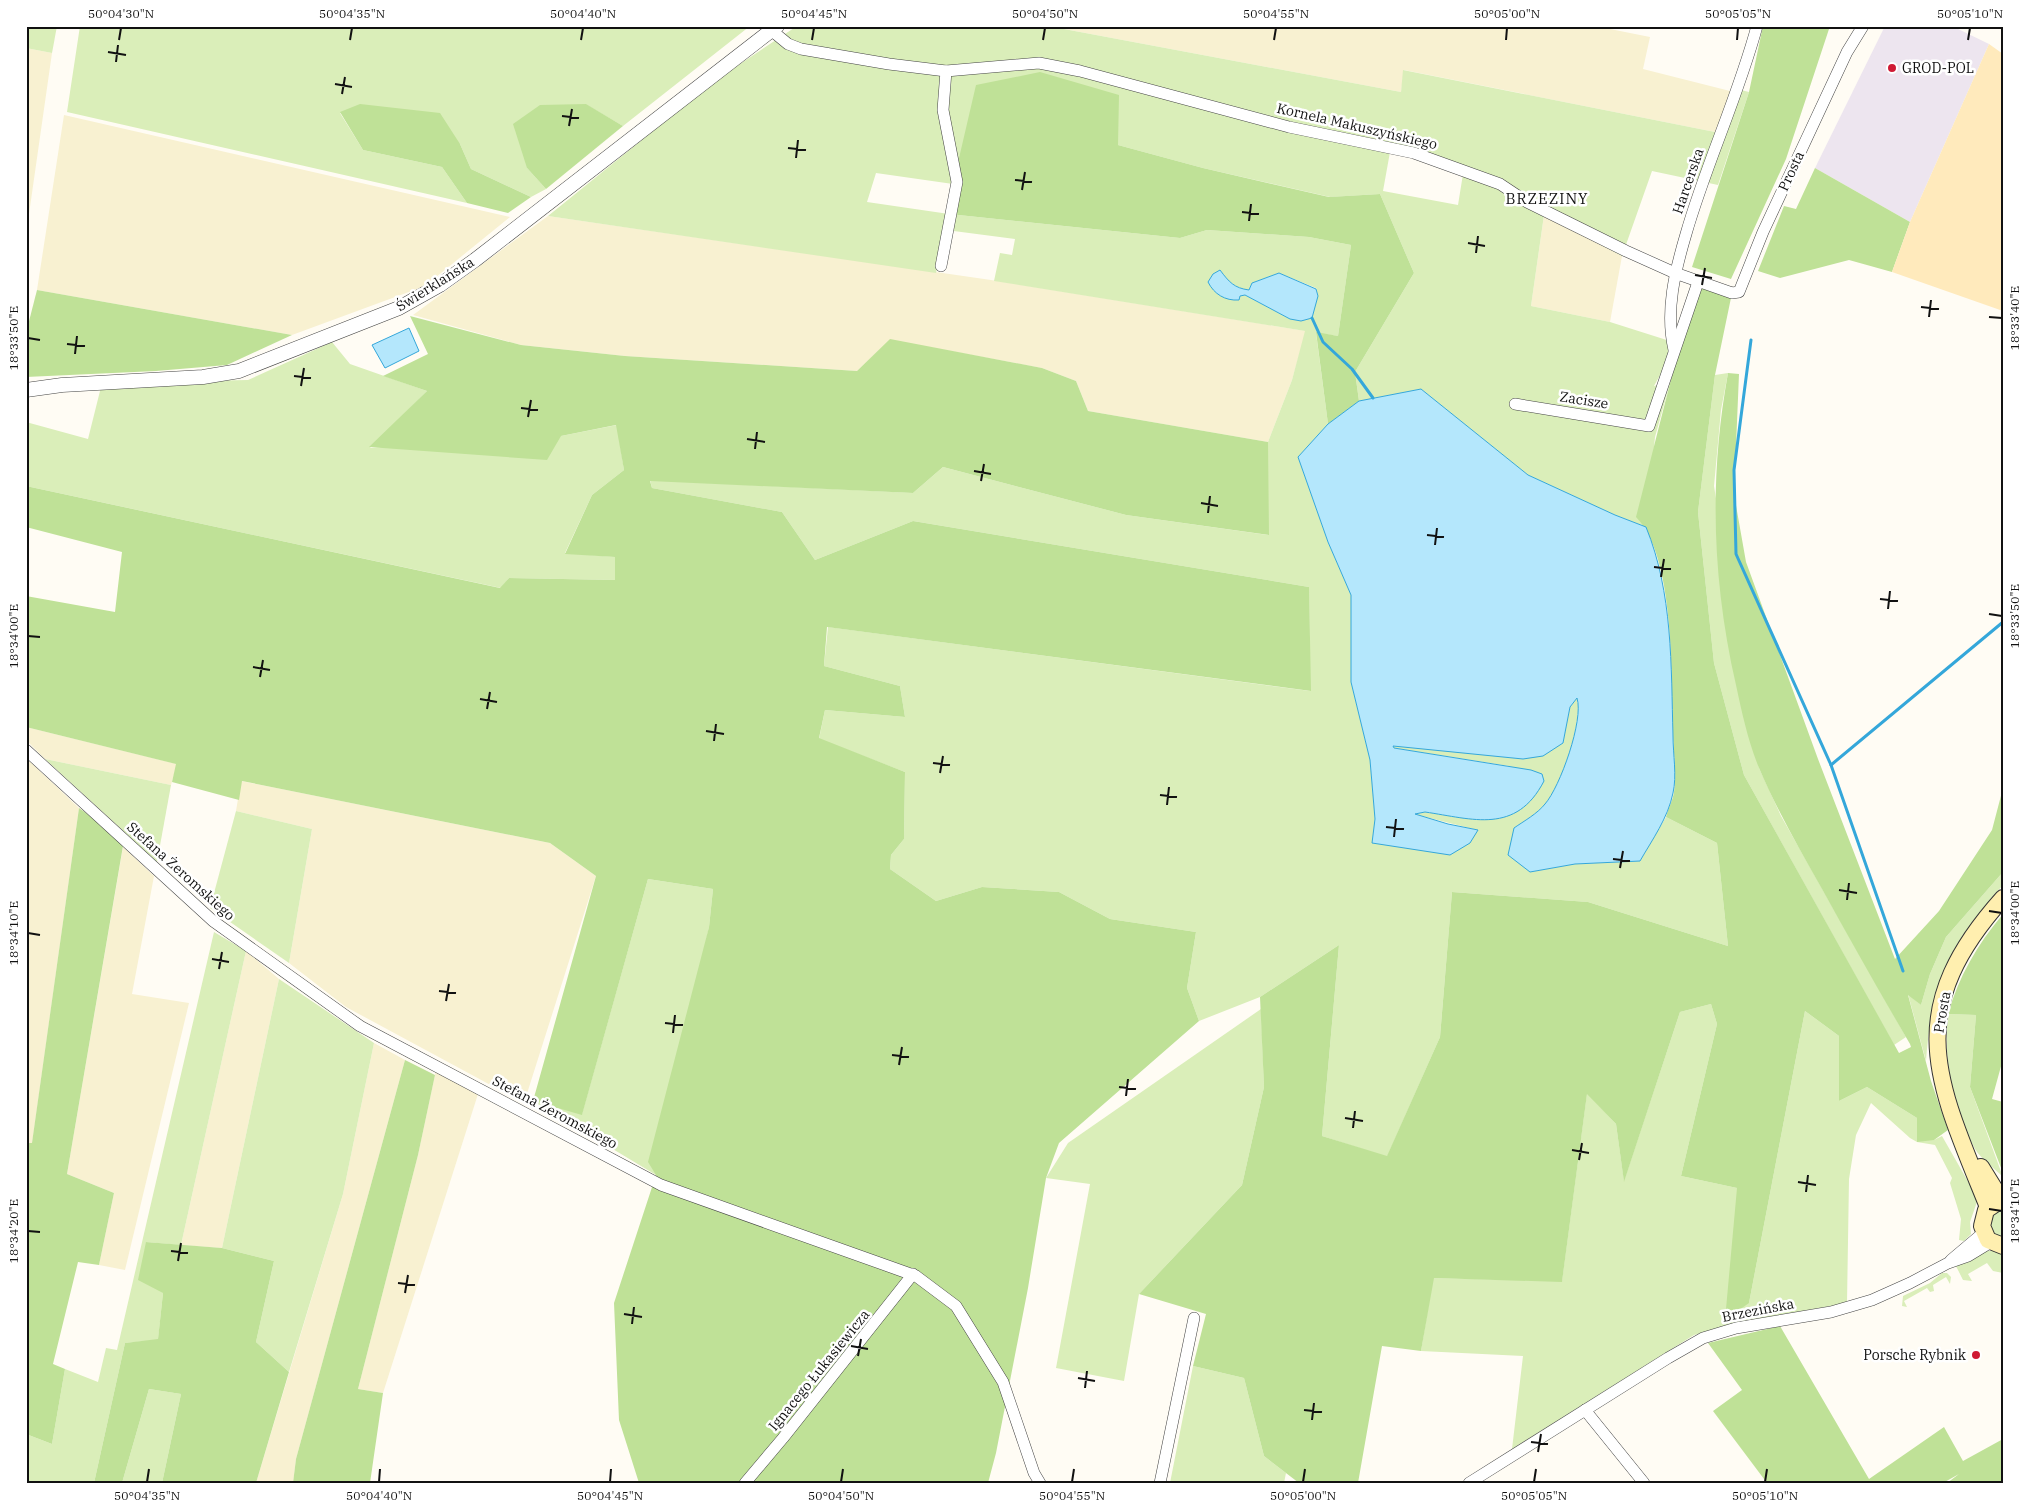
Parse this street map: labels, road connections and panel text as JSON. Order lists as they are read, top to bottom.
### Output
{
  "streets": {
    "main road": ["Prosta"],
    "street": [
      "Kornela Makuszyńskiego",
      "Harcerska",
      "Świerklańska",
      "Zacisze",
      "Stefana Żeromskiego",
      "Brzezińska",
      "Ignacego Łukasiewicza"
    ]
  },
  "crossings": [
    ["Kornela Makuszyńskiego", "Prosta"],
    ["Kornela Makuszyńskiego", "Harcerska"],
    ["Kornela Makuszyńskiego", "Świerklańska"],
    ["Harcerska", "Zacisze"],
    ["Stefana Żeromskiego", "Ignacego Łukasiewicza"]
  ],
  "districts": ["BRZEZINY"],
  "places": ["GROD-POL", "Porsche Rybnik"],
  "coordinates": [
    "50°04'30\"N",
    "50°04'35\"N",
    "50°04'40\"N",
    "50°04'45\"N",
    "50°04'50\"N",
    "50°04'55\"N",
    "50°05'00\"N",
    "50°05'05\"N",
    "50°05'10\"N",
    "18°33'40\"E",
    "18°33'50\"E",
    "18°34'00\"E",
    "18°34'10\"E",
    "18°34'20\"E"
  ]
}
